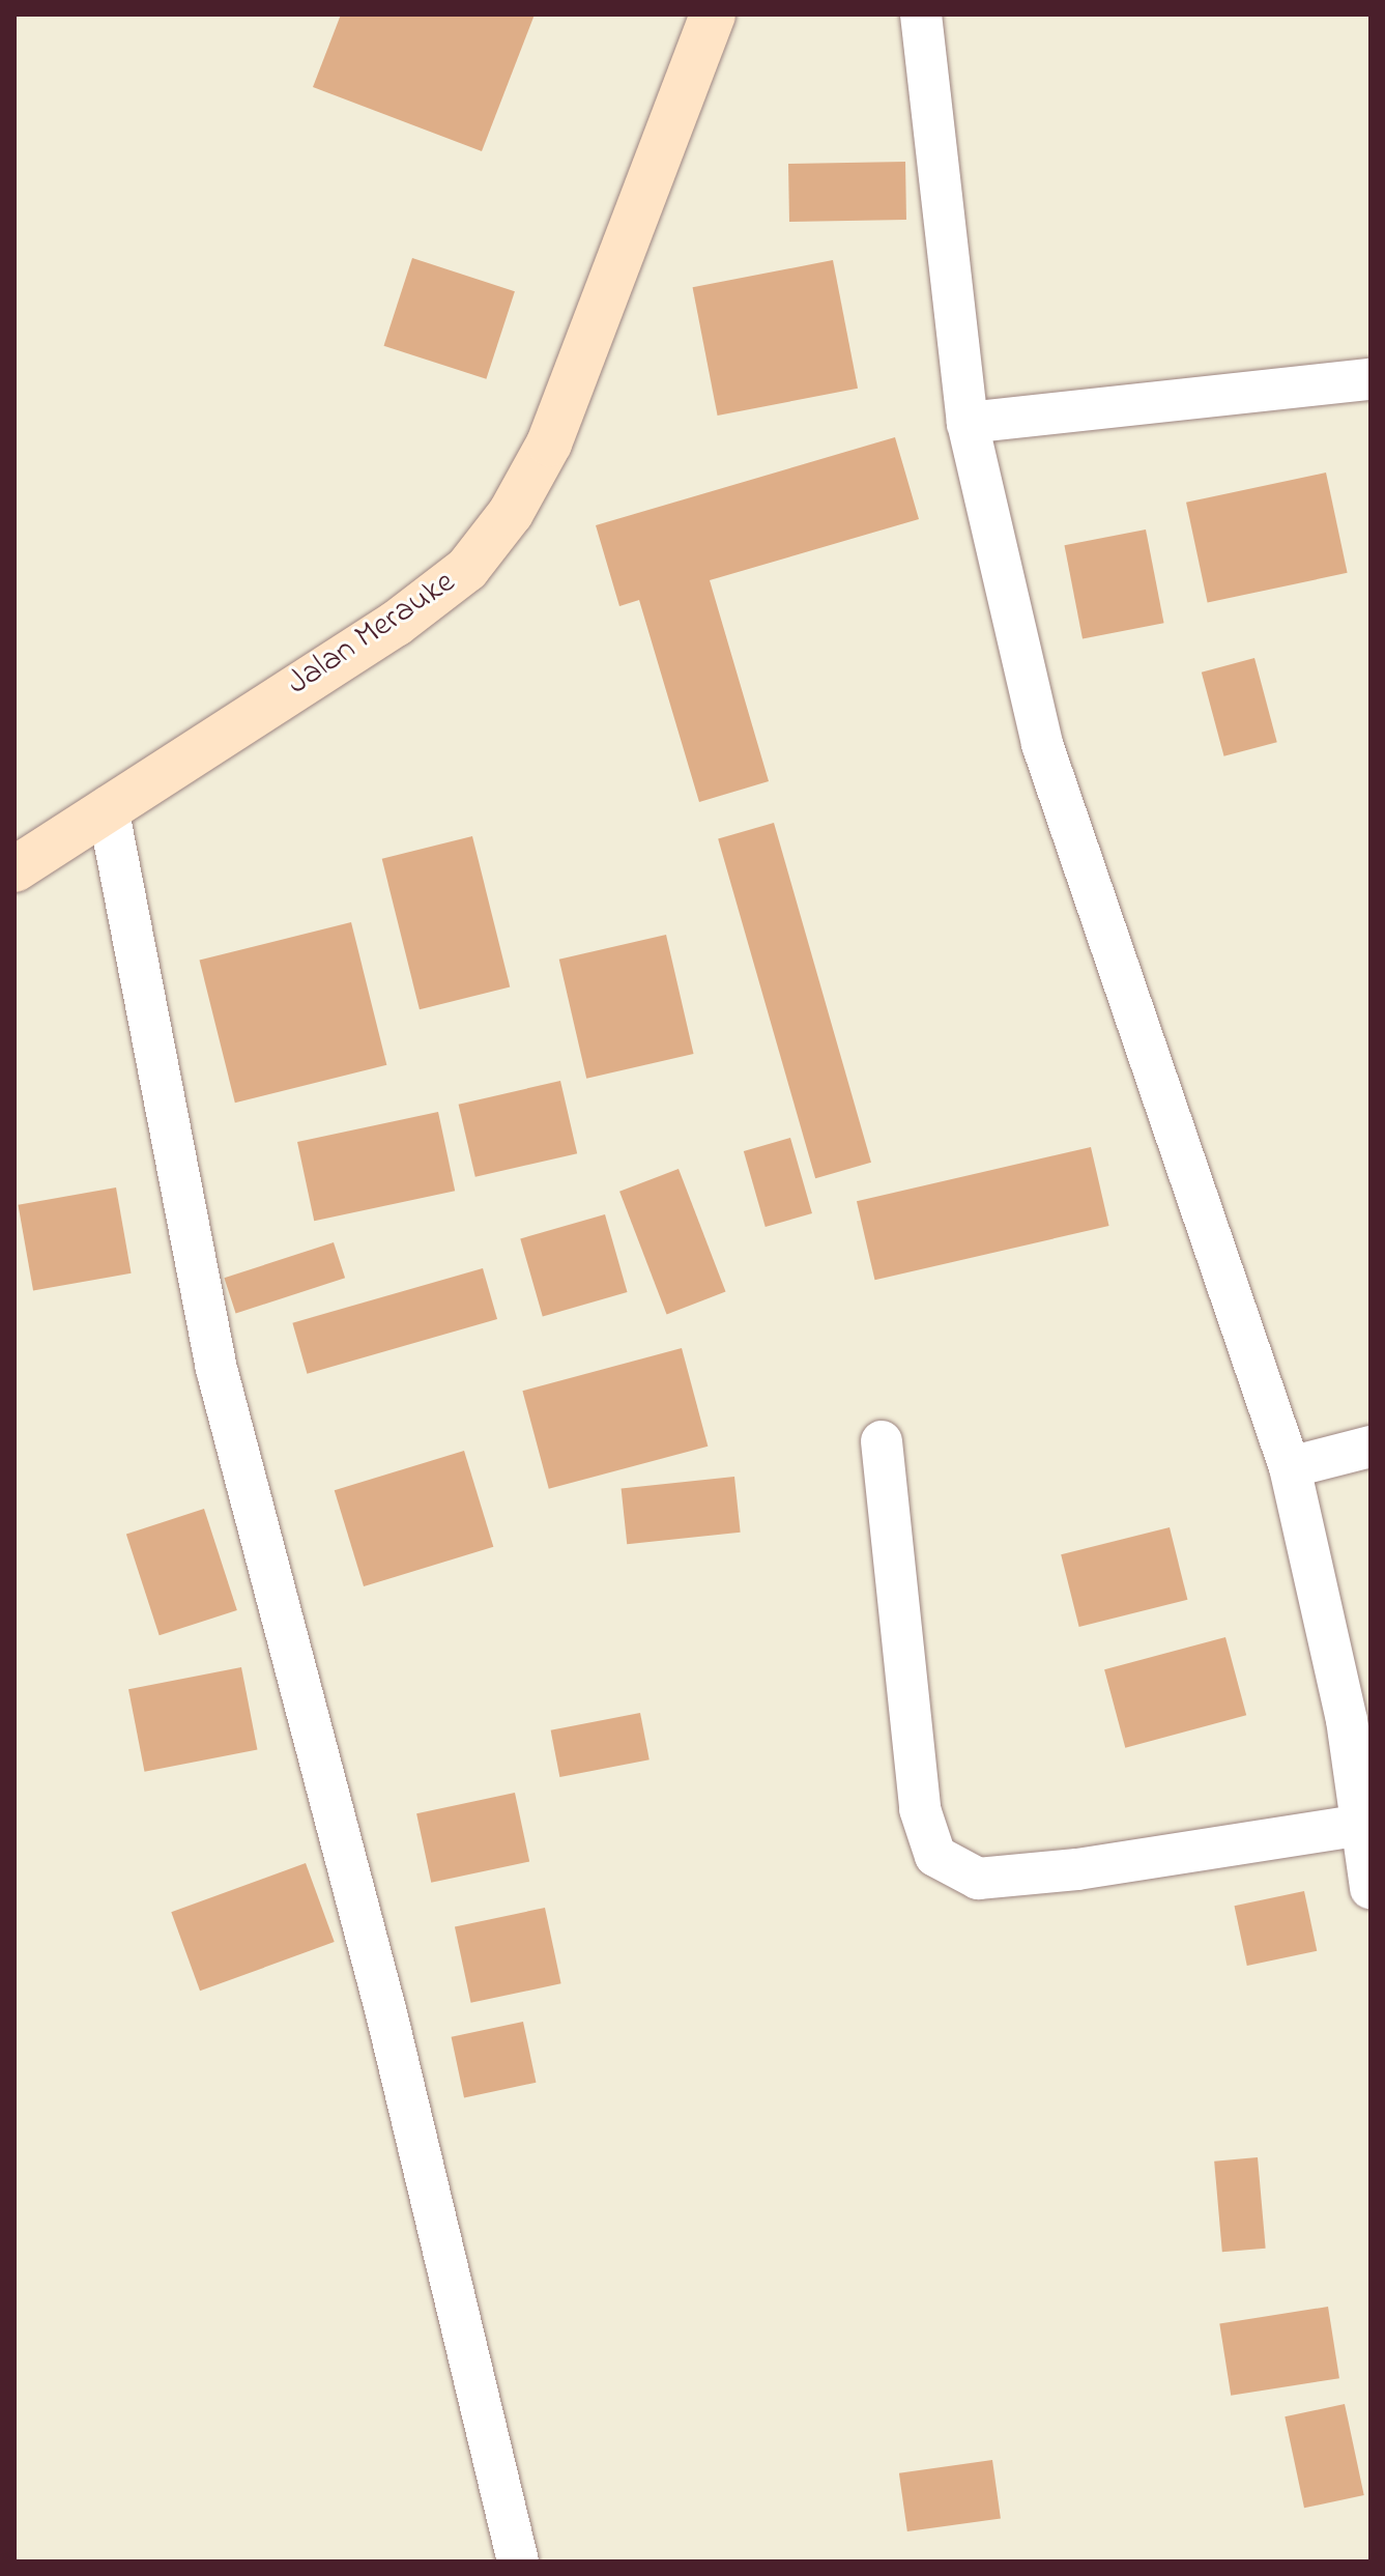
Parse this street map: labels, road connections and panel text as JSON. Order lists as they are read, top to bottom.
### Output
{
  "streets": {
    "street": ["Jalan Merauke"]
  }
}
